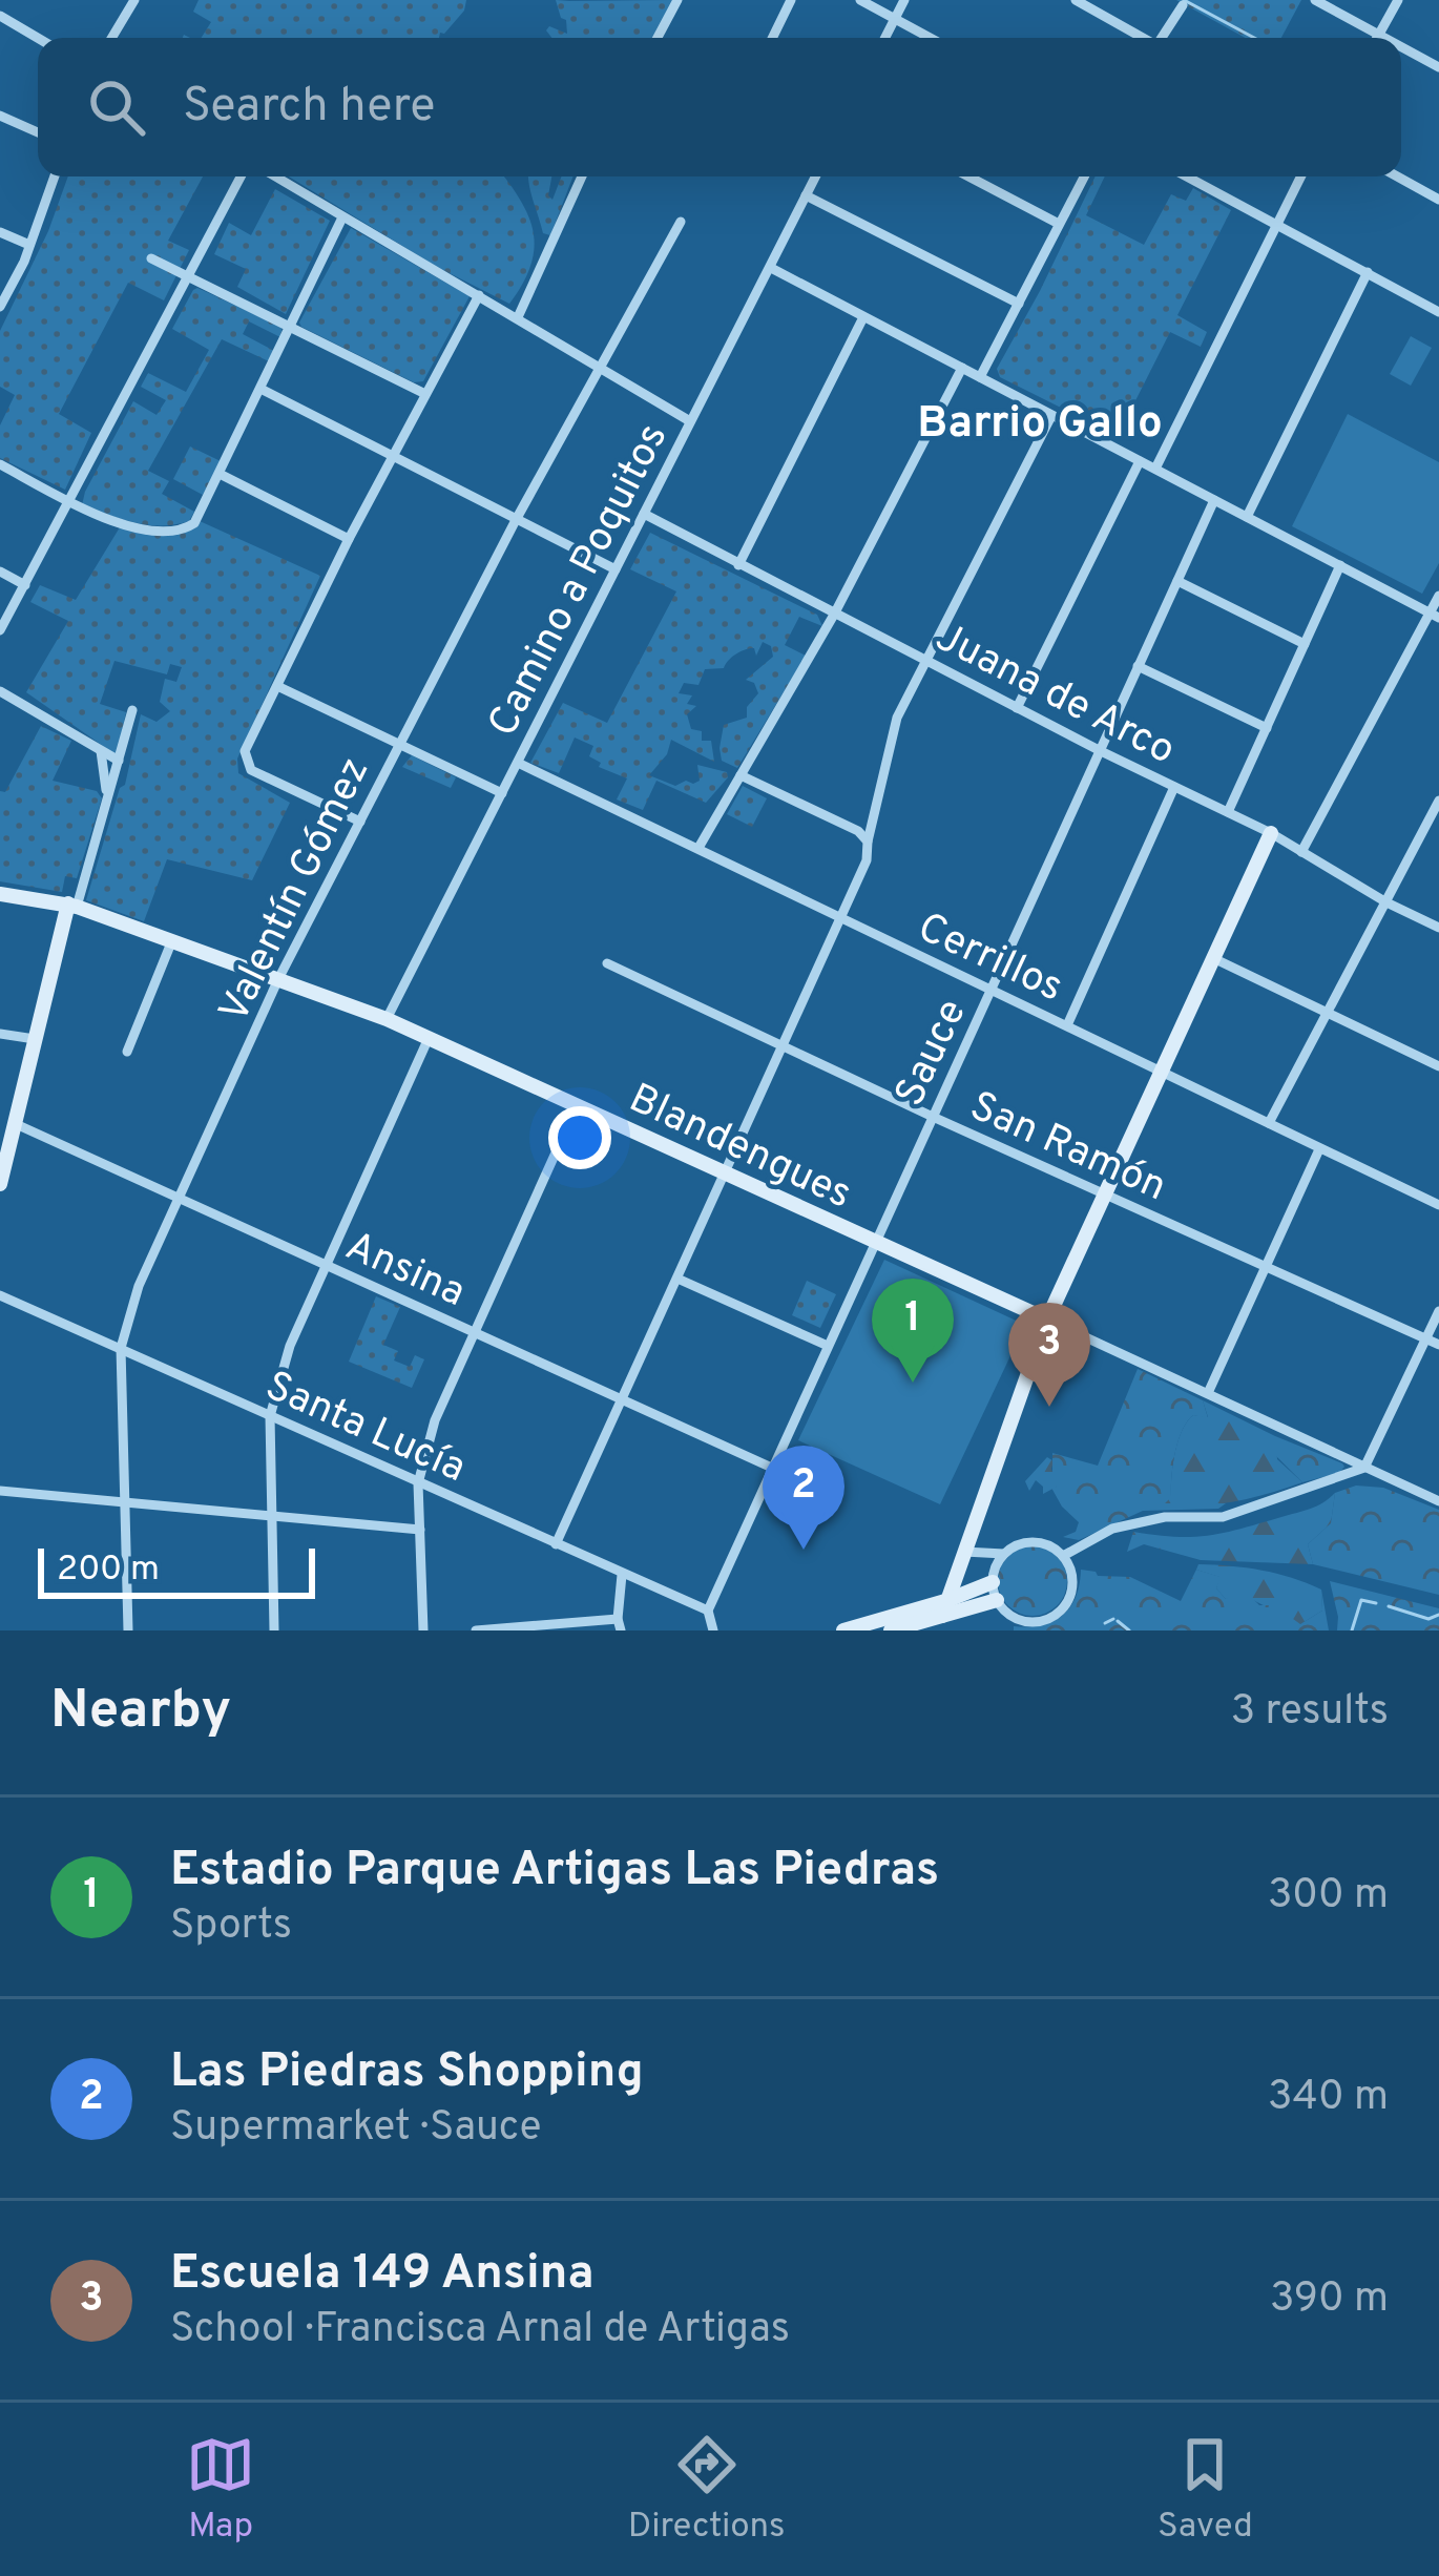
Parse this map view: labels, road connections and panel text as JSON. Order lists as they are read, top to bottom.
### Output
{
  "streets": {
    "street": [
      "Camino a Poquitos",
      "Juana de Arco",
      "Valentín Gómez",
      "Cerrillos",
      "Sauce",
      "Blandengues",
      "San Ramón",
      "Ansina",
      "Santa Lucía"
    ]
  },
  "crossings": [
    ["Camino a Poquitos", "Juana de Arco"],
    ["Camino a Poquitos", "Cerrillos"],
    ["Camino a Poquitos", "Blandengues"],
    ["Juana de Arco", "Sauce"],
    ["Valentín Gómez", "Blandengues"],
    ["Valentín Gómez", "Ansina"],
    ["Valentín Gómez", "Santa Lucía"],
    ["Cerrillos", "Sauce"],
    ["Sauce", "Blandengues"],
    ["Sauce", "San Ramón"],
    ["Sauce", "Ansina"],
    ["Sauce", "Santa Lucía"]
  ],
  "districts": ["Barrio Gallo"],
  "scale_bar": "200 m",
  "page": {
    "search": "Search here",
    "pins": ["1", "3", "2"],
    "scale": "200 m",
    "heading": ["Nearby", "3 results"],
    "list": [
      {
        "mark": "1",
        "name": "Estadio Parque Artigas Las Piedras",
        "note": "Sports",
        "value": "300 m"
      },
      {
        "mark": "2",
        "name": "Las Piedras Shopping",
        "note": "Supermarket · Sauce",
        "value": "340 m"
      },
      {
        "mark": "3",
        "name": "Escuela 149 Ansina",
        "note": "School · Francisca Arnal de Artigas",
        "value": "390 m"
      }
    ],
    "nav": ["Map", "Directions", "Saved"]
  }
}
